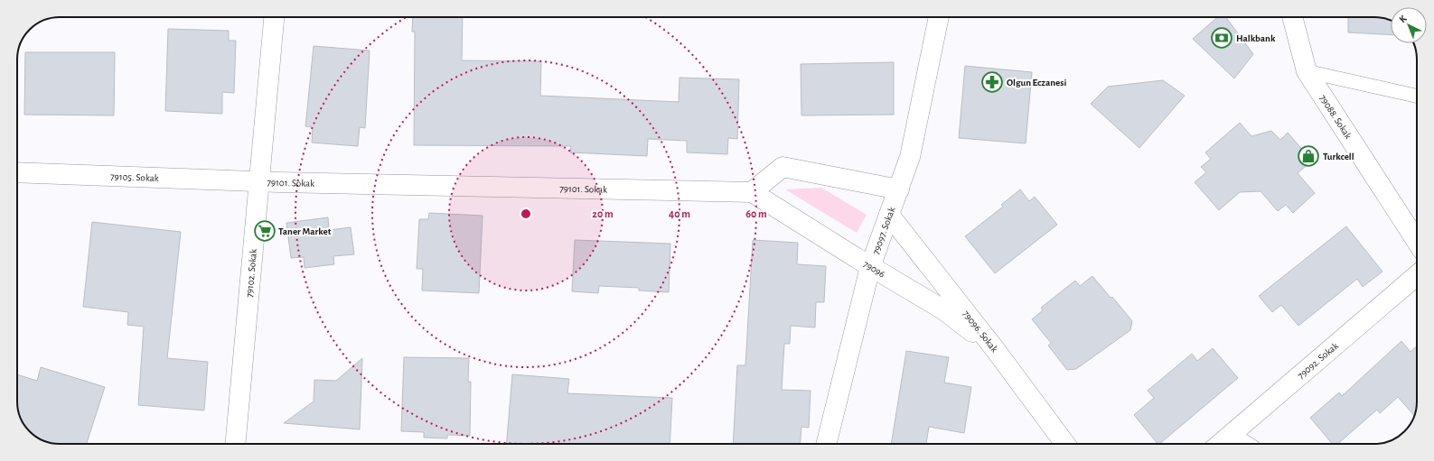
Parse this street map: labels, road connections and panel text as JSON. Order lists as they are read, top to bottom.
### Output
{
  "streets": {
    "street": [
      "79088. Sokak",
      "79105. Sokak",
      "79101. Sokak",
      "79097. Sokak",
      "79096",
      "79102. Sokak",
      "79096. Sokak",
      "79092. Sokak"
    ]
  },
  "crossings": [
    ["79105. Sokak", "79101. Sokak"],
    ["79105. Sokak", "79102. Sokak"],
    ["79101. Sokak", "79096"],
    ["79101. Sokak", "79102. Sokak"],
    ["79097. Sokak", "79096"],
    ["79097. Sokak", "79096. Sokak"],
    ["79096", "79096. Sokak"]
  ],
  "places": {
    "bank": ["Halkbank"],
    "pharmacy": ["Olgun Eczanesi"],
    "shop": ["Turkcell"],
    "supermarket": ["Taner Market"]
  },
  "north": "top left",
  "rings": ["20 m", "40 m", "60 m"]
}
